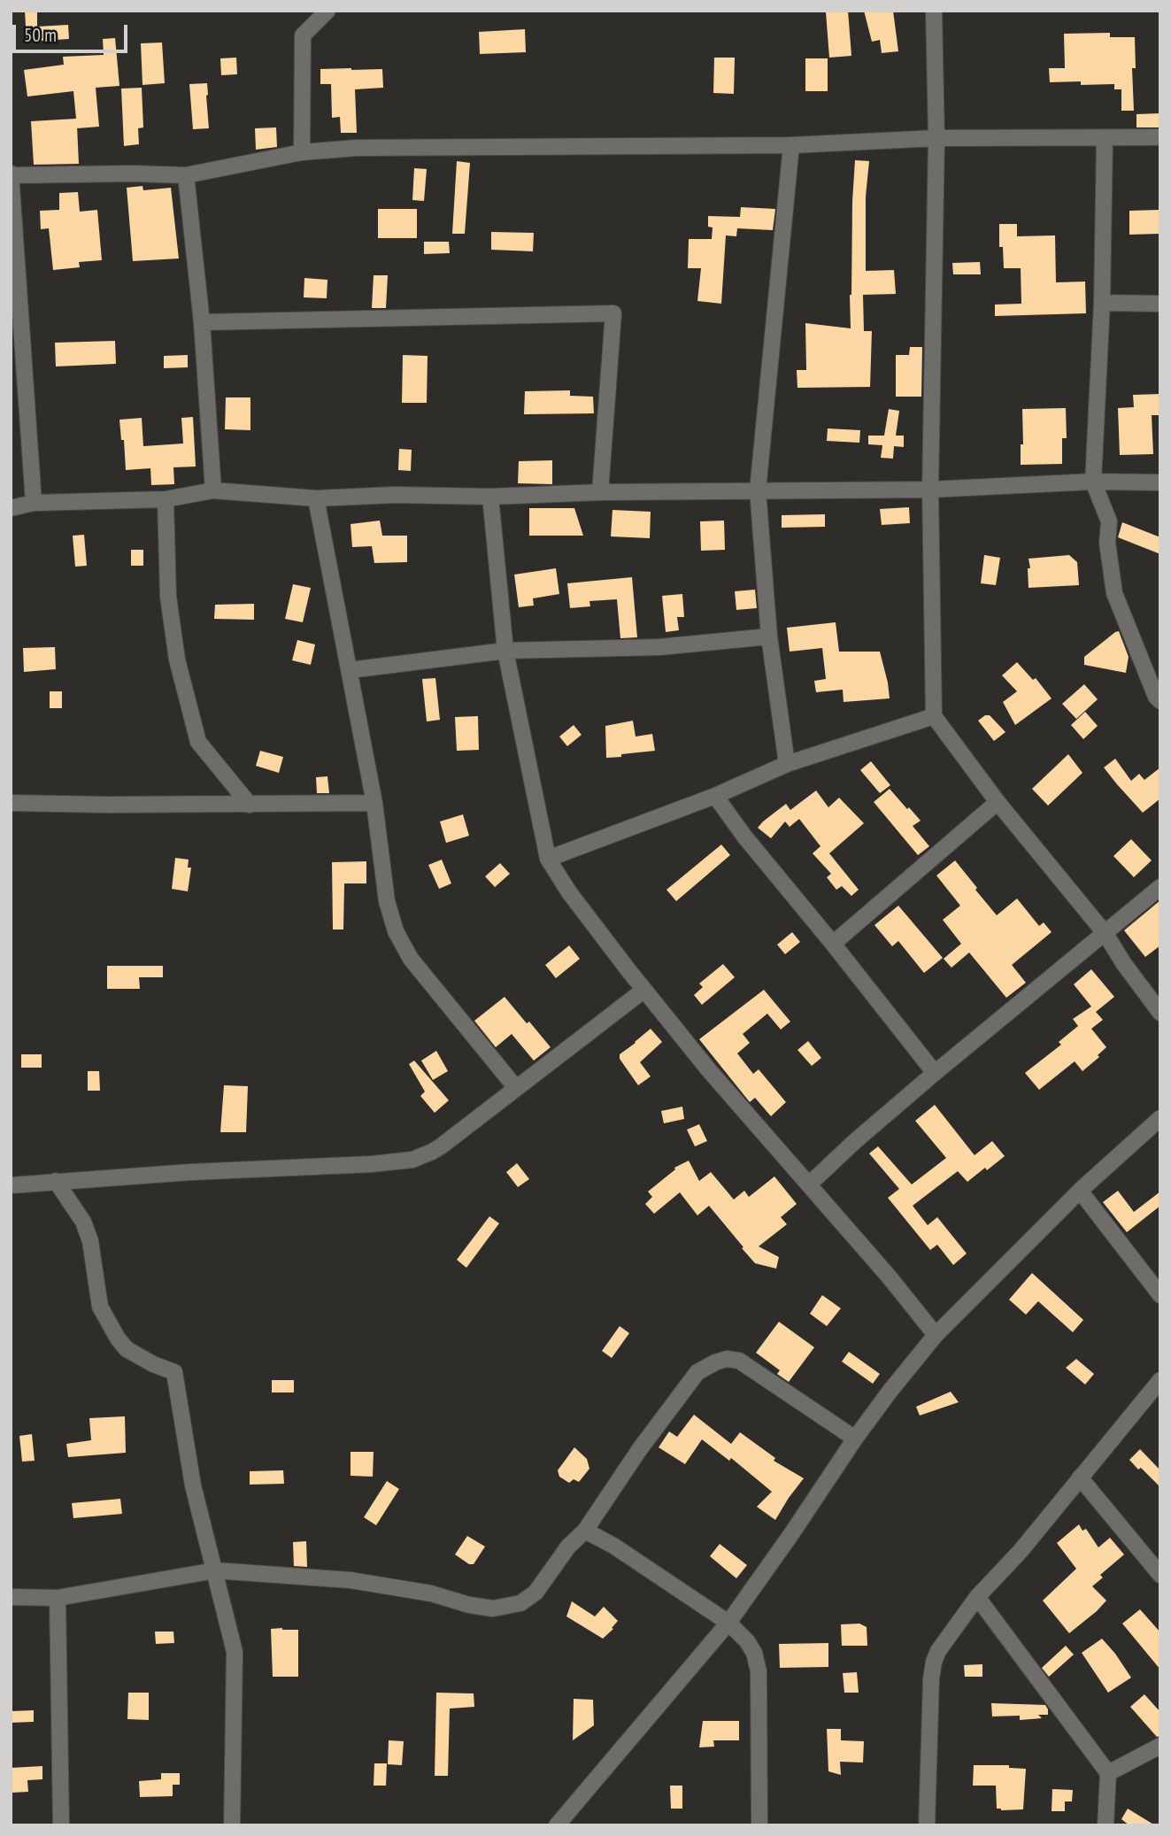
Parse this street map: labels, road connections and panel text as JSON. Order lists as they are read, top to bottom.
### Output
{
  "scale_bar": "50 m"
}
